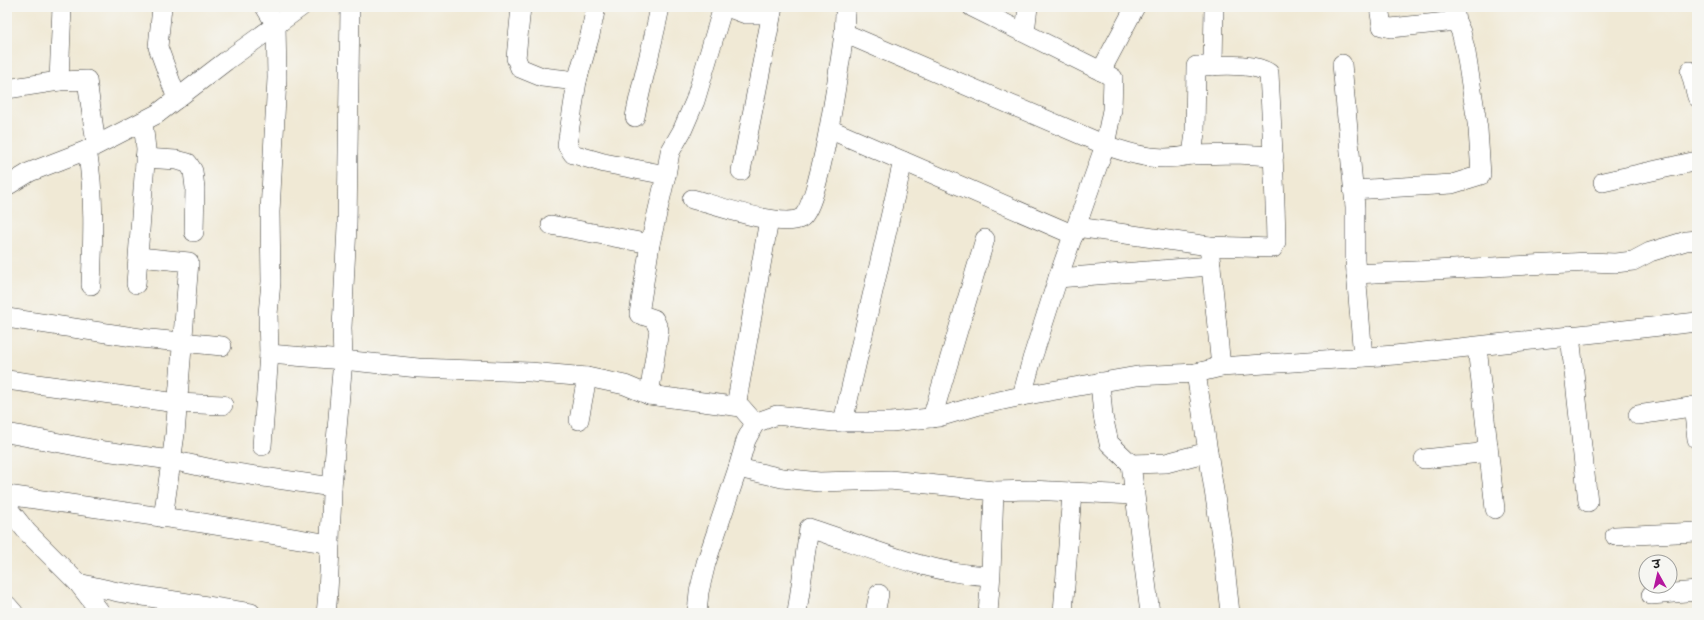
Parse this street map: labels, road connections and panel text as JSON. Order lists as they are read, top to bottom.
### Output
{
  "north": "top"
}
